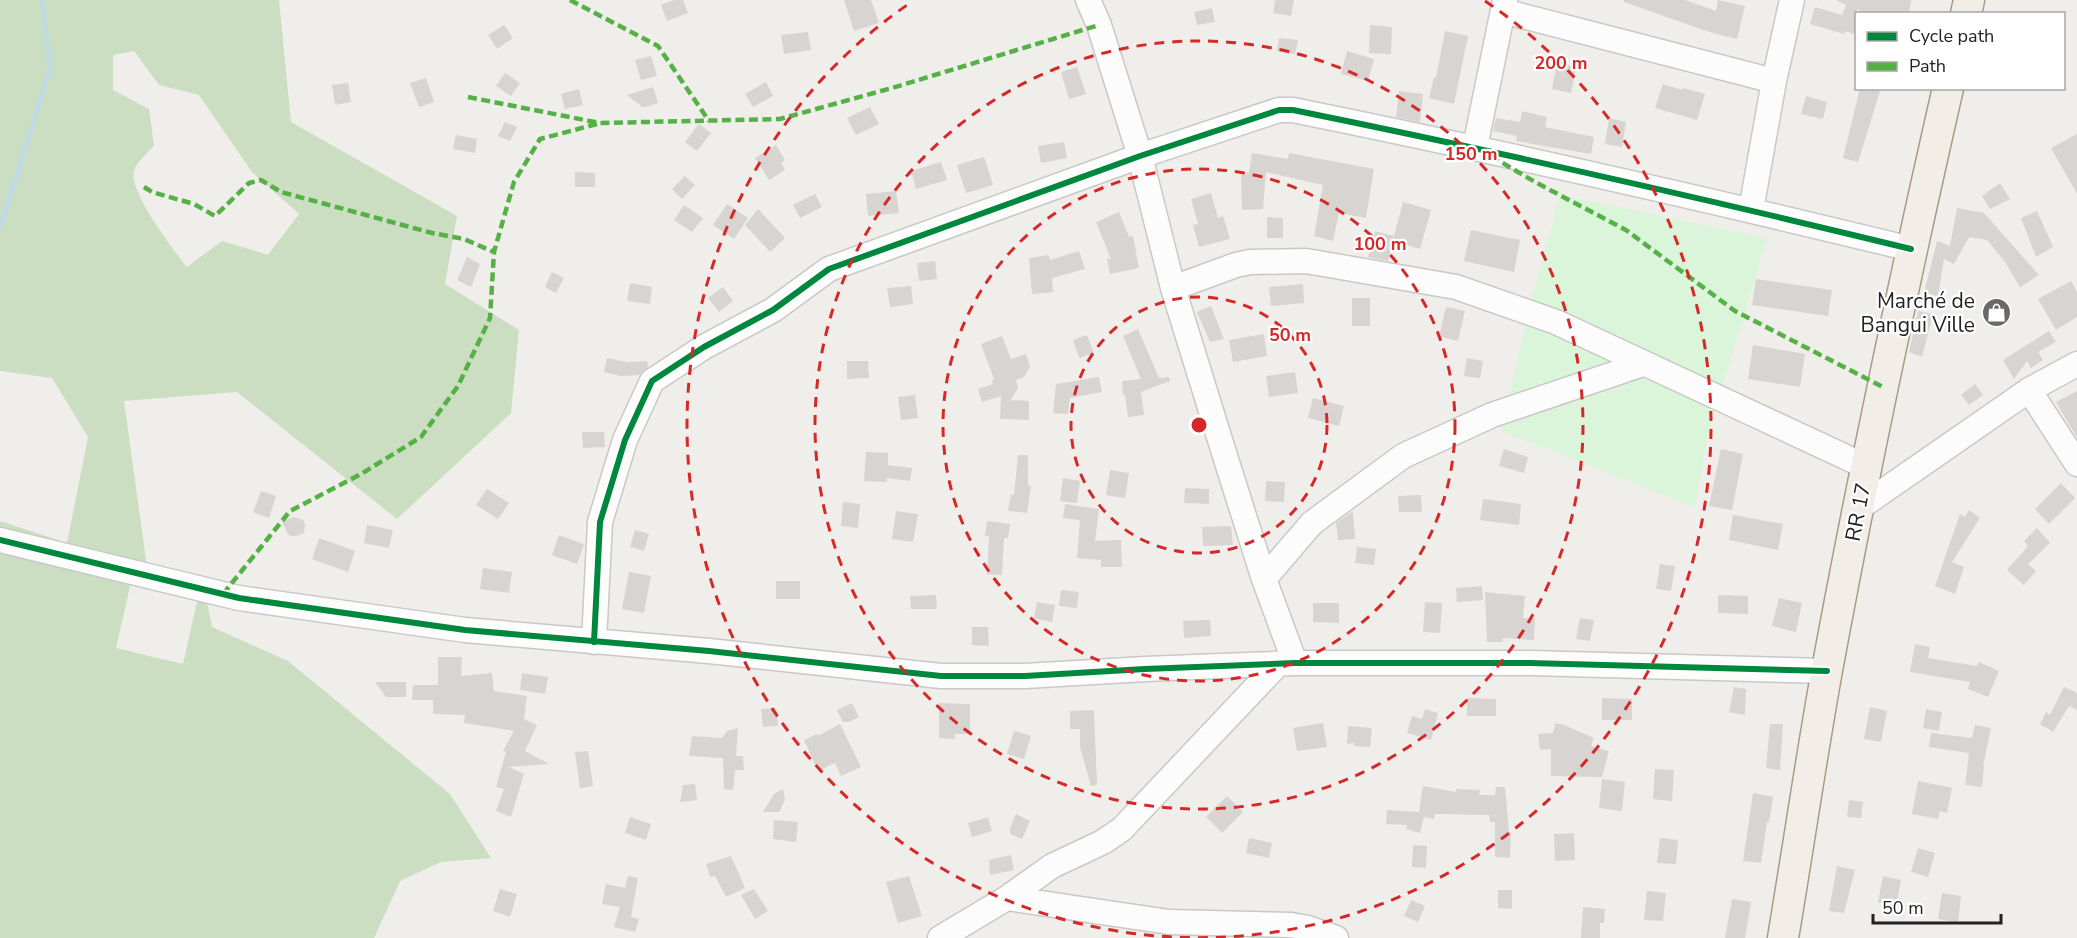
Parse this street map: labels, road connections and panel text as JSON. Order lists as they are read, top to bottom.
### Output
{
  "streets": {
    "main road": ["RR 17"]
  },
  "places": {
    "shop": ["Marché de Bangui Ville"]
  },
  "legend": ["Cycle path", "Path"],
  "scale_bar": "50 m",
  "rings": [
    "200 m",
    "150 m",
    "100 m",
    "50 m"
  ]
}
